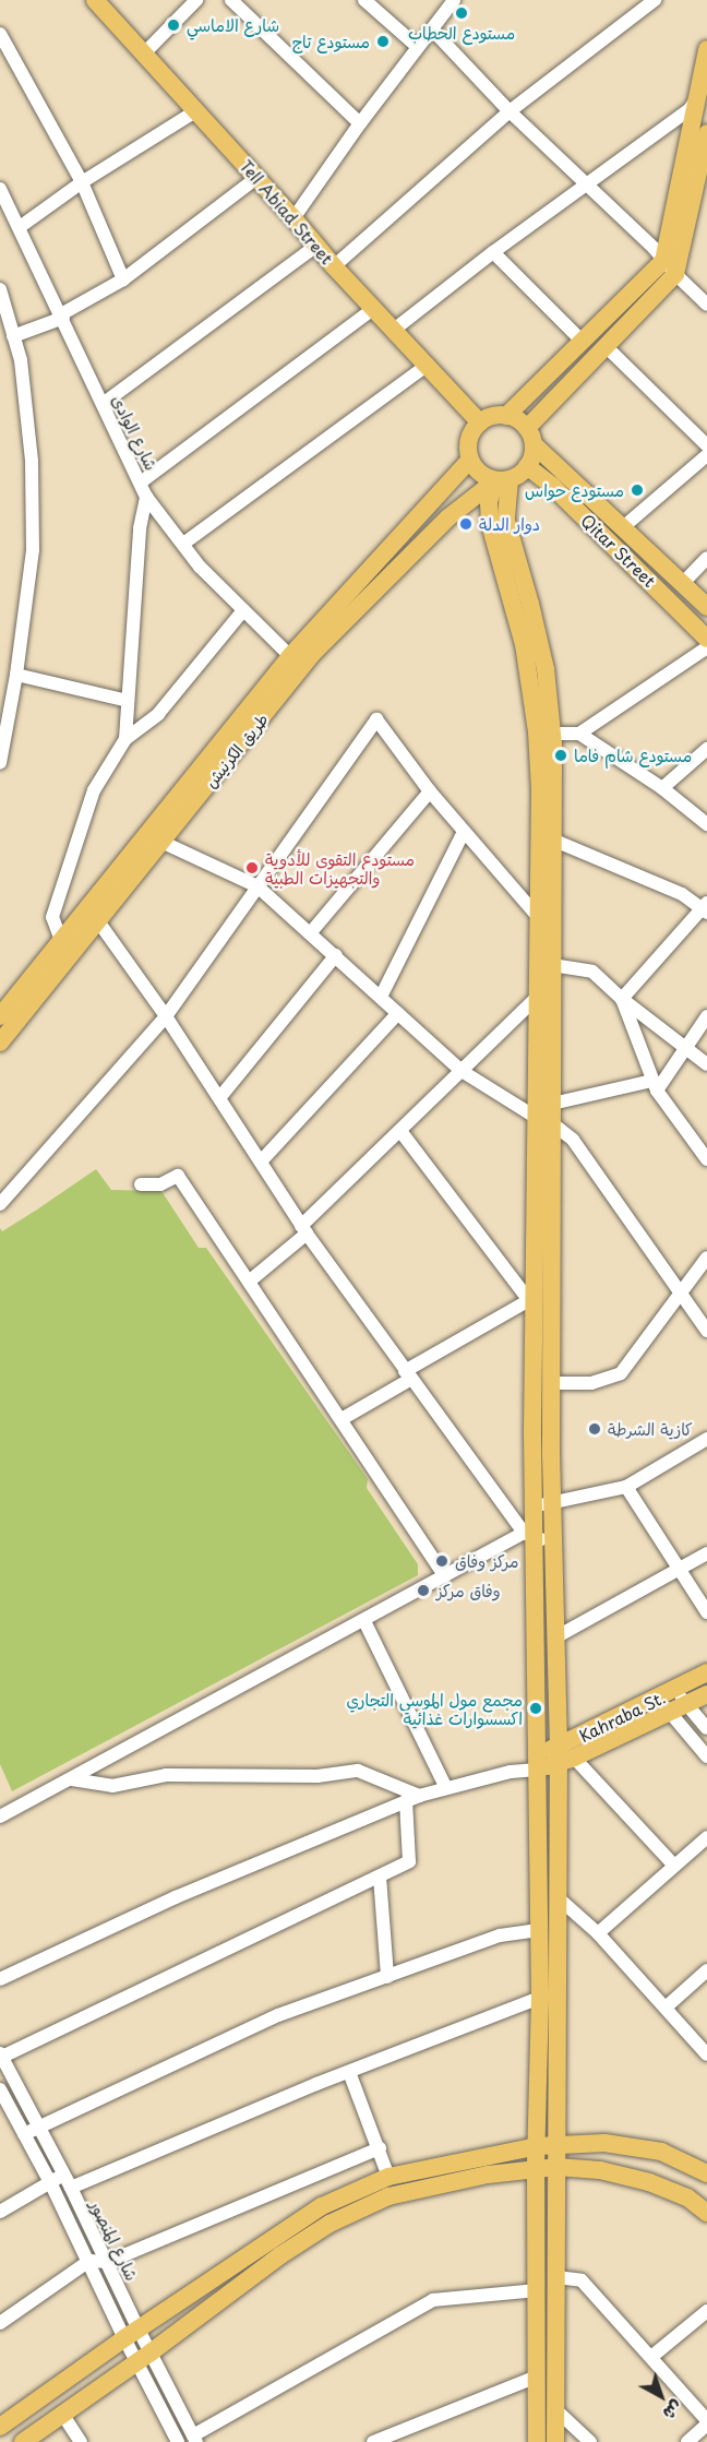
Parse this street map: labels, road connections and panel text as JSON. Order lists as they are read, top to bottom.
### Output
{
  "streets": {
    "main road": [
      "Tell Abiad Street",
      "Qitar Street",
      "طريق الكرنيش",
      "Kahraba St."
    ],
    "street": ["شارع الوادى", "شارع المنصور"]
  },
  "crossings": [
    ["Tell Abiad Street", "Qitar Street"],
    ["Tell Abiad Street", "طريق الكرنيش"],
    ["شارع الوادى", "طريق الكرنيش"],
    ["Qitar Street", "طريق الكرنيش"]
  ],
  "places": [
    "مستودع الحطاب",
    "شارع الاماسي",
    "مستودع تاج",
    "مستودع حواس",
    "دوار الدلة",
    "مستودع شام فاما",
    "مستودع التقوى للأدوية والتجهيزات الطبية",
    "كازية الشرطة",
    "مركز وفاق",
    "وفاق مركز",
    "مجمع مول الموسى التجاري اكسسوارات غذائية"
  ],
  "north": "bottom right"
}
